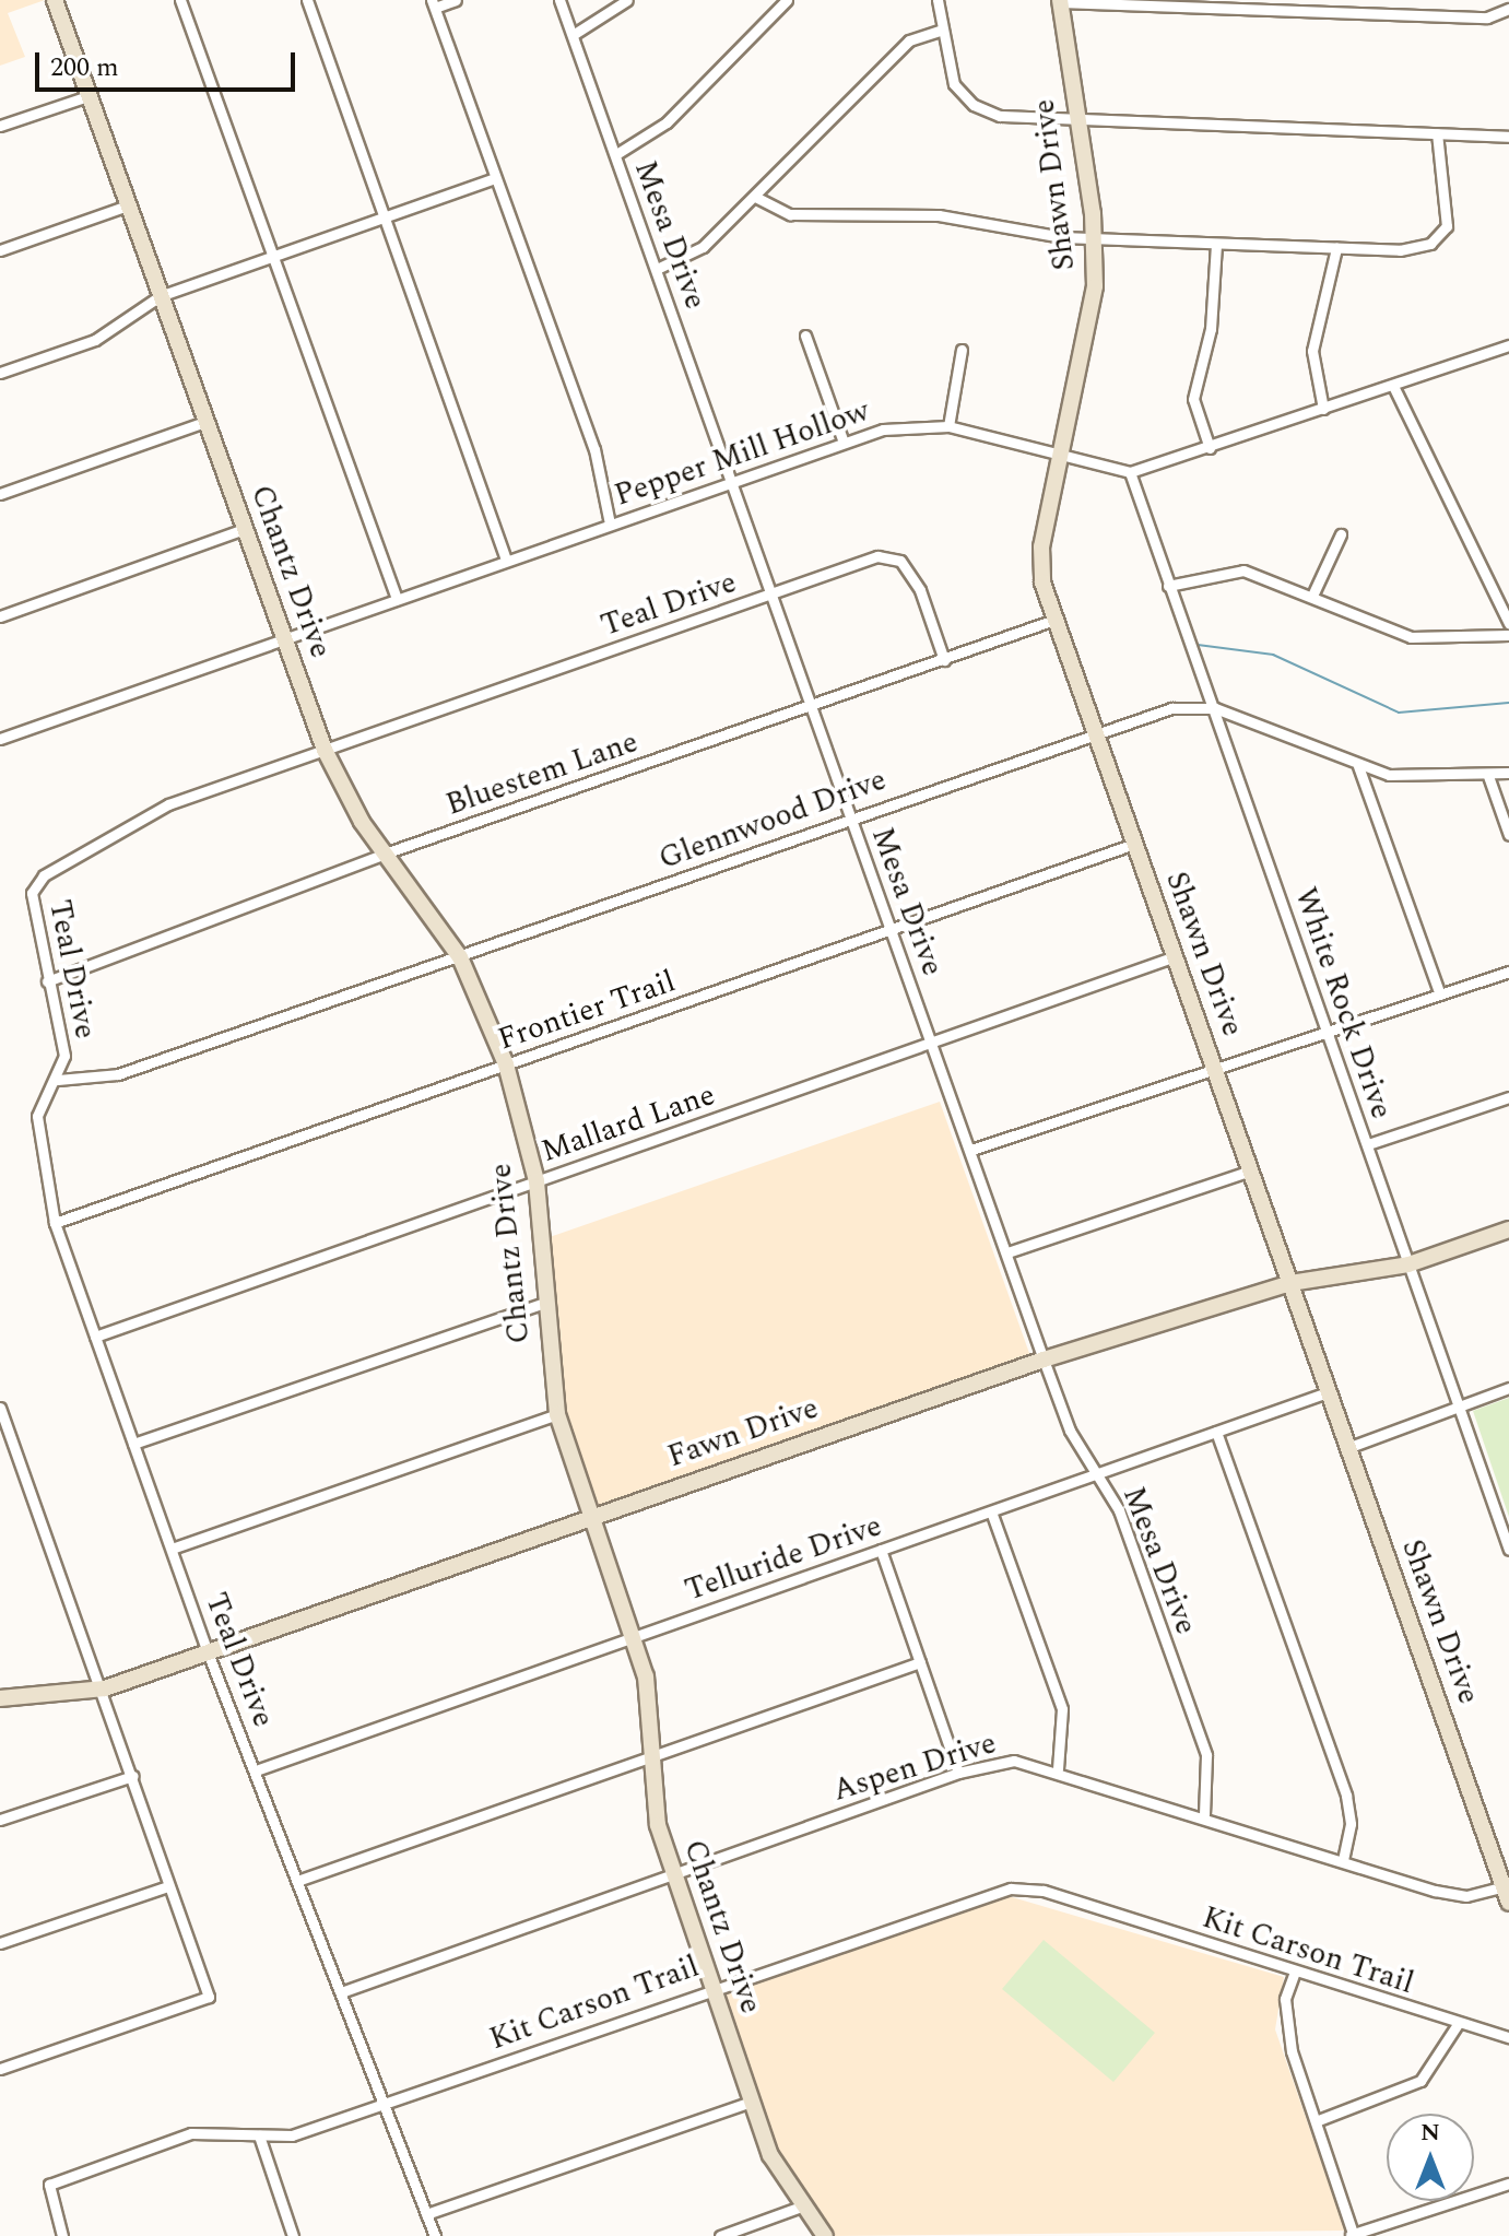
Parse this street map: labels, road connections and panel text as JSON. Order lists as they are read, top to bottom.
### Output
{
  "streets": {
    "street": [
      "Shawn Drive",
      "Mesa Drive",
      "Pepper Mill Hollow",
      "Chantz Drive",
      "Teal Drive",
      "Bluestem Lane",
      "Glennwood Drive",
      "White Rock Drive",
      "Frontier Trail",
      "Mallard Lane",
      "Fawn Drive",
      "Telluride Drive",
      "Aspen Drive",
      "Kit Carson Trail"
    ]
  },
  "crossings": [
    ["Shawn Drive", "Pepper Mill Hollow"],
    ["Shawn Drive", "Bluestem Lane"],
    ["Shawn Drive", "Glennwood Drive"],
    ["Shawn Drive", "Frontier Trail"],
    ["Shawn Drive", "Mallard Lane"],
    ["Shawn Drive", "Fawn Drive"],
    ["Shawn Drive", "Telluride Drive"],
    ["Shawn Drive", "Aspen Drive"],
    ["Mesa Drive", "Pepper Mill Hollow"],
    ["Mesa Drive", "Teal Drive"],
    ["Mesa Drive", "Bluestem Lane"],
    ["Mesa Drive", "Glennwood Drive"],
    ["Mesa Drive", "Frontier Trail"],
    ["Mesa Drive", "Mallard Lane"],
    ["Mesa Drive", "Fawn Drive"],
    ["Mesa Drive", "Telluride Drive"],
    ["Mesa Drive", "Aspen Drive"],
    ["Pepper Mill Hollow", "Chantz Drive"],
    ["Pepper Mill Hollow", "White Rock Drive"],
    ["Chantz Drive", "Teal Drive"],
    ["Chantz Drive", "Bluestem Lane"],
    ["Chantz Drive", "Glennwood Drive"],
    ["Chantz Drive", "Frontier Trail"],
    ["Chantz Drive", "Mallard Lane"],
    ["Chantz Drive", "Fawn Drive"],
    ["Chantz Drive", "Telluride Drive"],
    ["Chantz Drive", "Aspen Drive"],
    ["Chantz Drive", "Kit Carson Trail"],
    ["Teal Drive", "Bluestem Lane"],
    ["Teal Drive", "Glennwood Drive"],
    ["Teal Drive", "Frontier Trail"],
    ["Teal Drive", "Mallard Lane"],
    ["Teal Drive", "Fawn Drive"],
    ["Teal Drive", "Telluride Drive"],
    ["Teal Drive", "Aspen Drive"],
    ["Teal Drive", "Kit Carson Trail"],
    ["Glennwood Drive", "White Rock Drive"],
    ["White Rock Drive", "Fawn Drive"]
  ],
  "scale_bar": "200 m",
  "north": "top"
}
